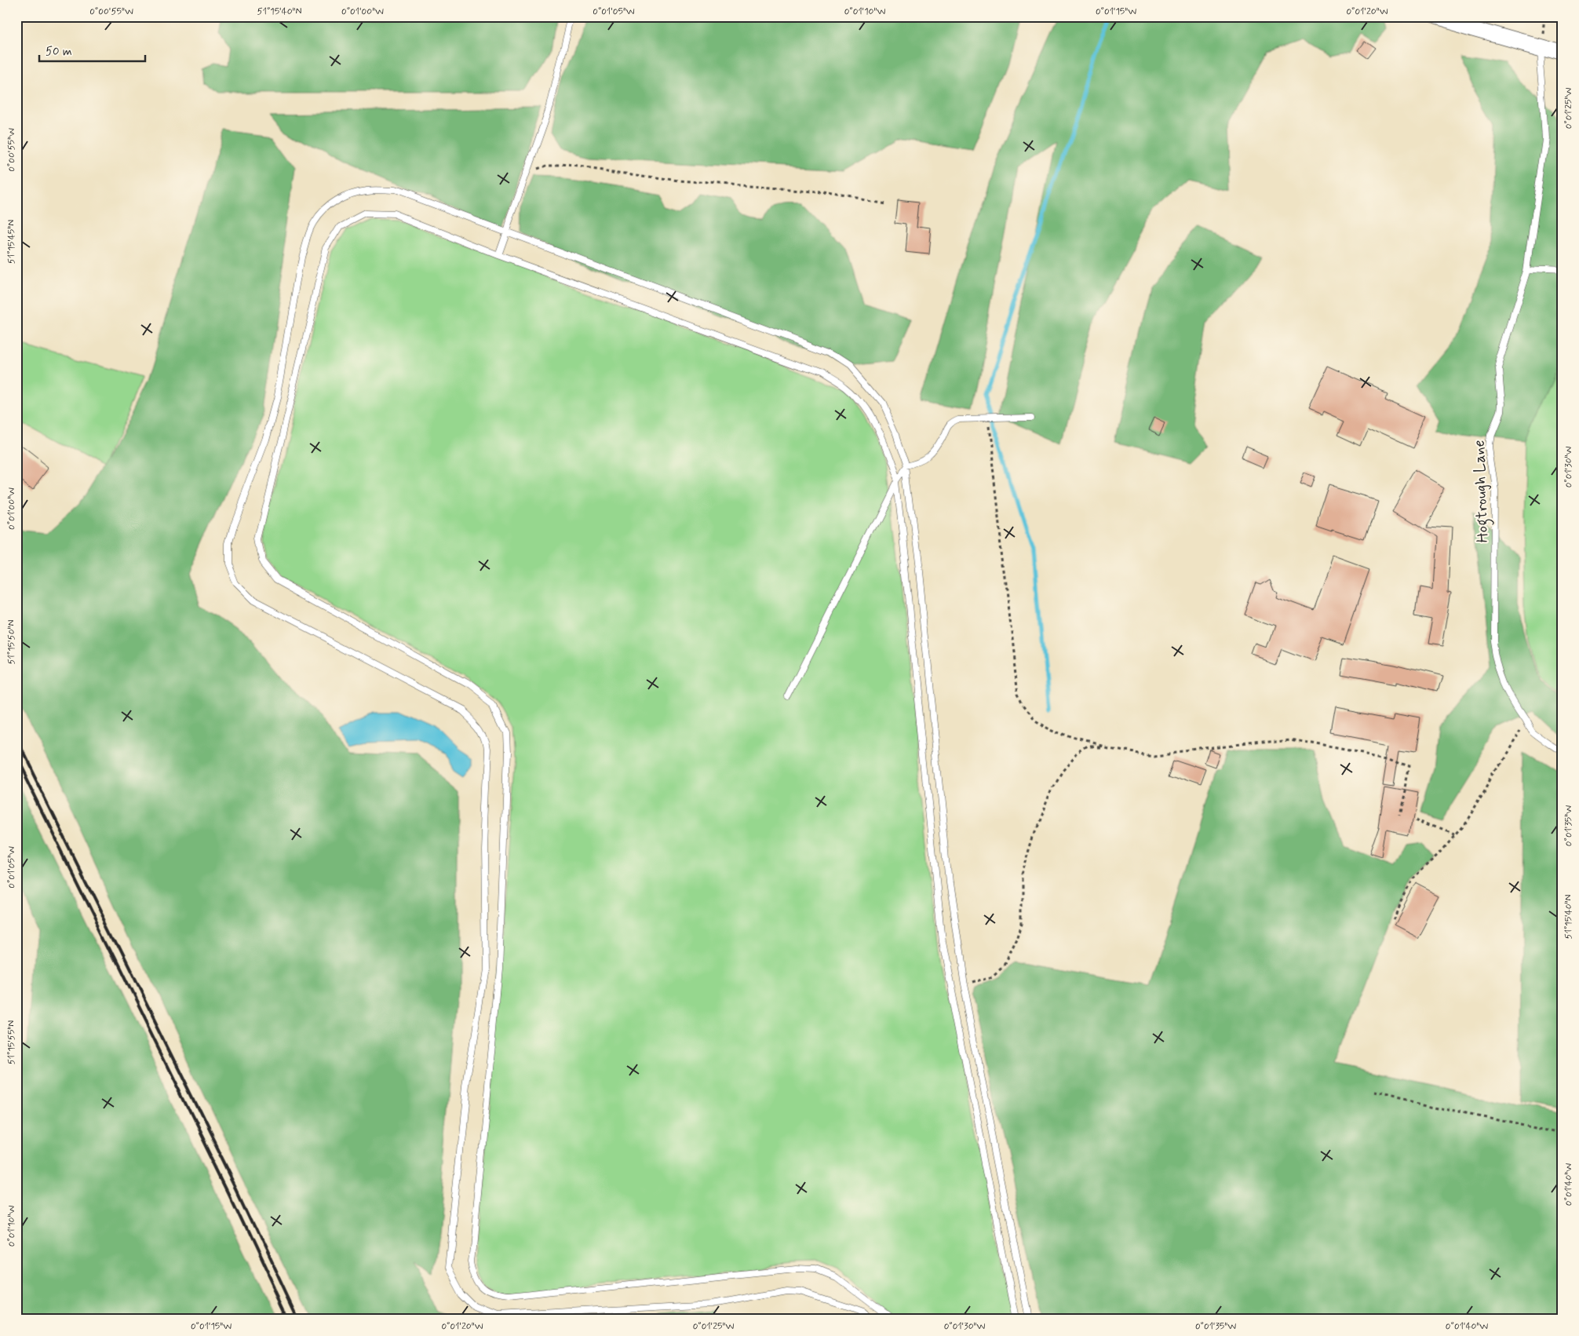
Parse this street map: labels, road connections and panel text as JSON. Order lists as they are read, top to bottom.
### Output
{
  "streets": {
    "lane": ["Hogtrough Lane"]
  },
  "scale_bar": "50 m",
  "coordinates": [
    "0°00'55\"W",
    "51°15'40\"N",
    "0°01'00\"W",
    "0°01'05\"W",
    "0°01'10\"W",
    "0°01'15\"W",
    "0°01'20\"W",
    "0°01'25\"W",
    "51°15'45\"N",
    "0°01'30\"W",
    "51°15'50\"N",
    "0°01'35\"W",
    "51°15'55\"N",
    "0°01'40\"W"
  ]
}
